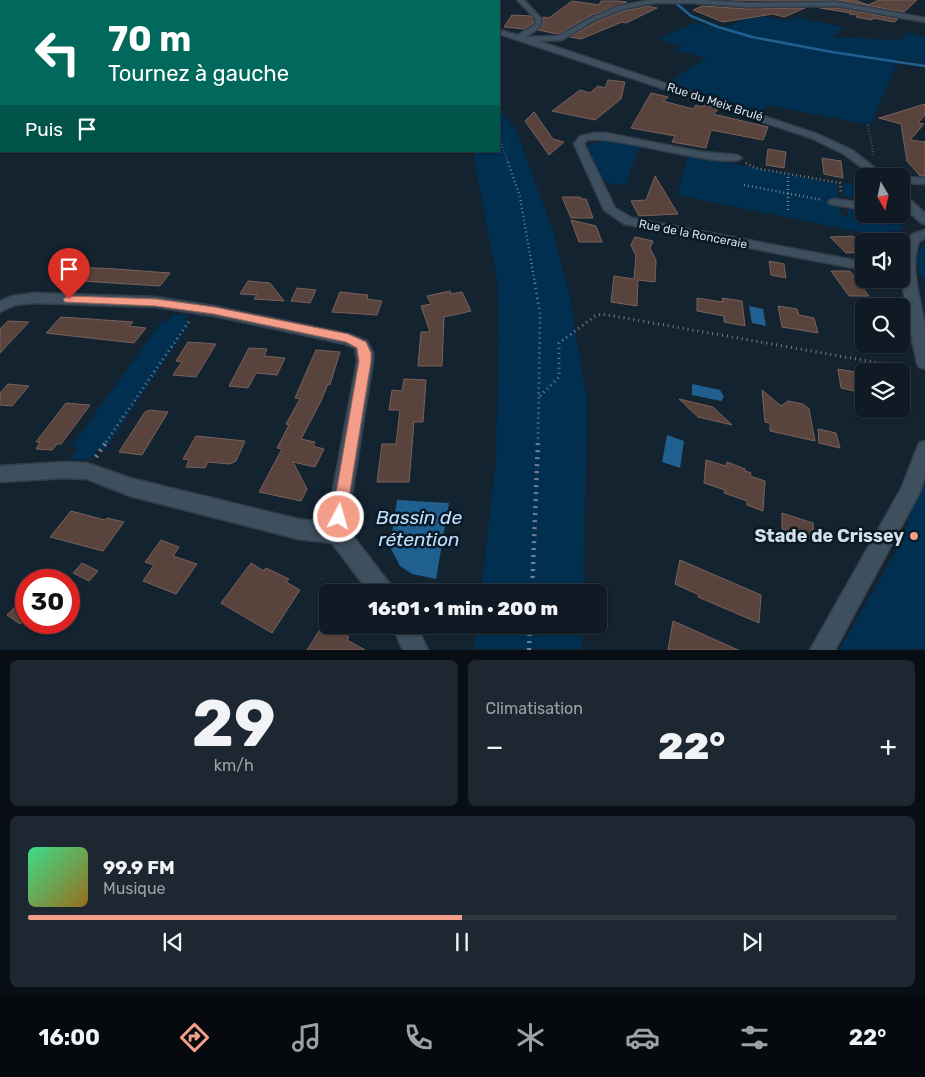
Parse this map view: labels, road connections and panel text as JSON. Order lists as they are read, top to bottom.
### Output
{
  "streets": {
    "street": ["Rue du Meix Brulé", "Rue de la Ronceraie"]
  },
  "water": ["Bassin de rétention"],
  "places": ["Stade de Crissey"],
  "north": "bottom",
  "page": {
    "turn": ["70 m", "Tournez à gauche"],
    "then": "Puis",
    "limit": "30",
    "trip": "16:01 · 1 min · 200 m",
    "tile": [
      ["29", "km/h"],
      "Climatisation"
    ],
    "heat": ["−", "22°", "+"],
    "song": ["99.9 FM", "Musique"],
    "tabs": ["16:00", "22°"]
  }
}
